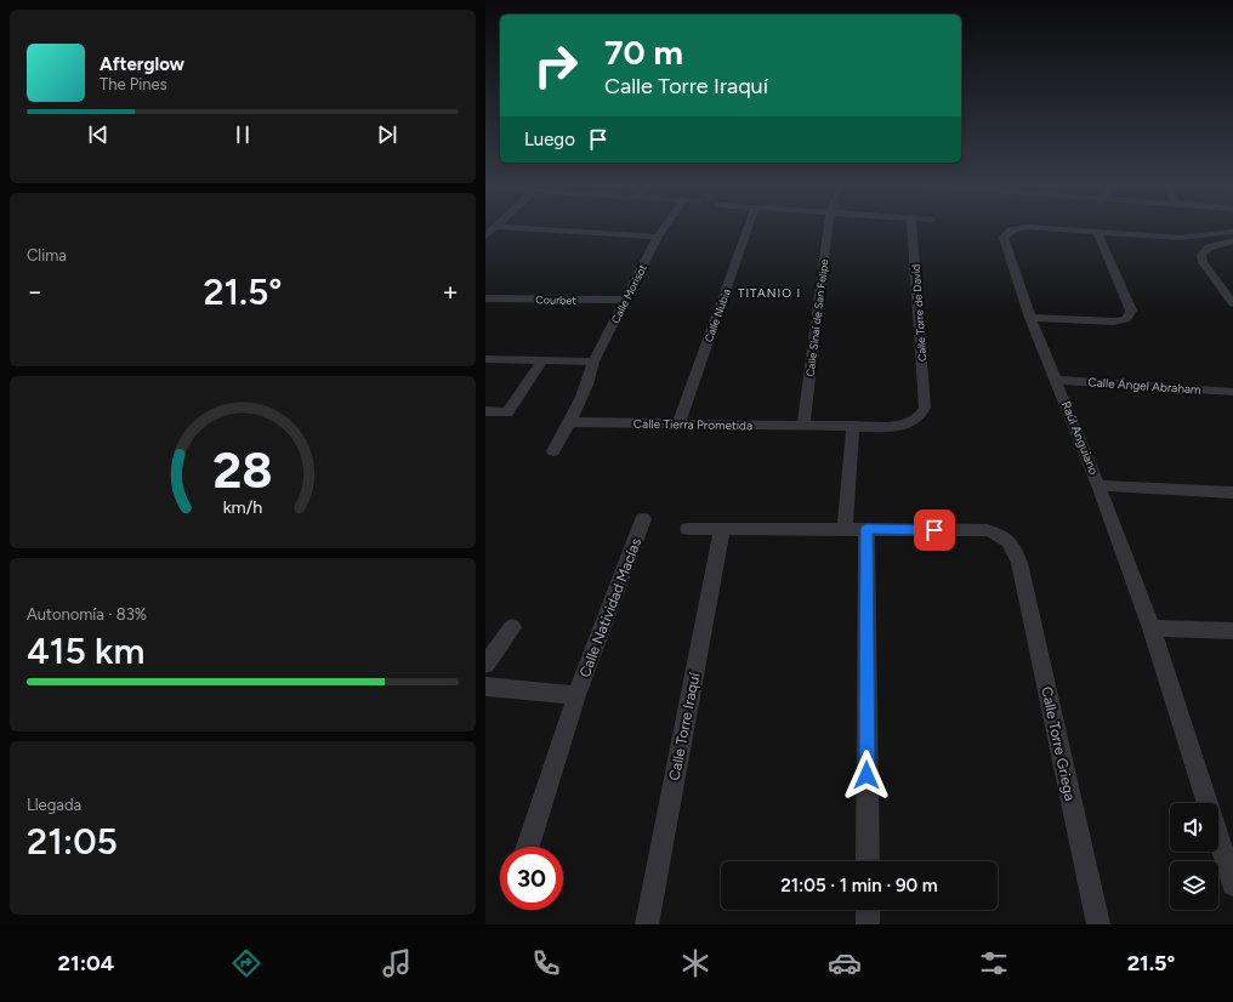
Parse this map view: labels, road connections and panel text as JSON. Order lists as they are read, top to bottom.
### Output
{
  "streets": {
    "street": [
      "Calle Morisot",
      "Courbet",
      "Calle Torre de David",
      "Calle Nubia",
      "Calle Sinaí de San Felipe",
      "Calle Ángel Abraham",
      "Calle Tierra Prometida",
      "Raúl Anguiano",
      "Calle Natividad Macías",
      "Calle Torre Iraquí",
      "Calle Torre Griega"
    ]
  },
  "crossings": [
    ["Calle Morisot", "Courbet"],
    ["Calle Torre de David", "Calle Tierra Prometida"],
    ["Calle Nubia", "Calle Tierra Prometida"],
    ["Calle Sinaí de San Felipe", "Calle Tierra Prometida"],
    ["Calle Ángel Abraham", "Raúl Anguiano"]
  ],
  "districts": ["TITANIO I"],
  "page": {
    "turn": ["70 m", "Calle Torre Iraquí"],
    "song": ["Afterglow", "The Pines"],
    "then": "Luego",
    "tile": [
      "Clima",
      ["Autonomía · 83%", "415 km"],
      ["Llegada", "21:05"]
    ],
    "heat": ["−", "21.5°", "+"],
    "limit": "30",
    "trip": "21:05 · 1 min · 90 m",
    "tabs": ["21:04", "21.5°"],
    "gauge": ["28", "km/h"]
  }
}
